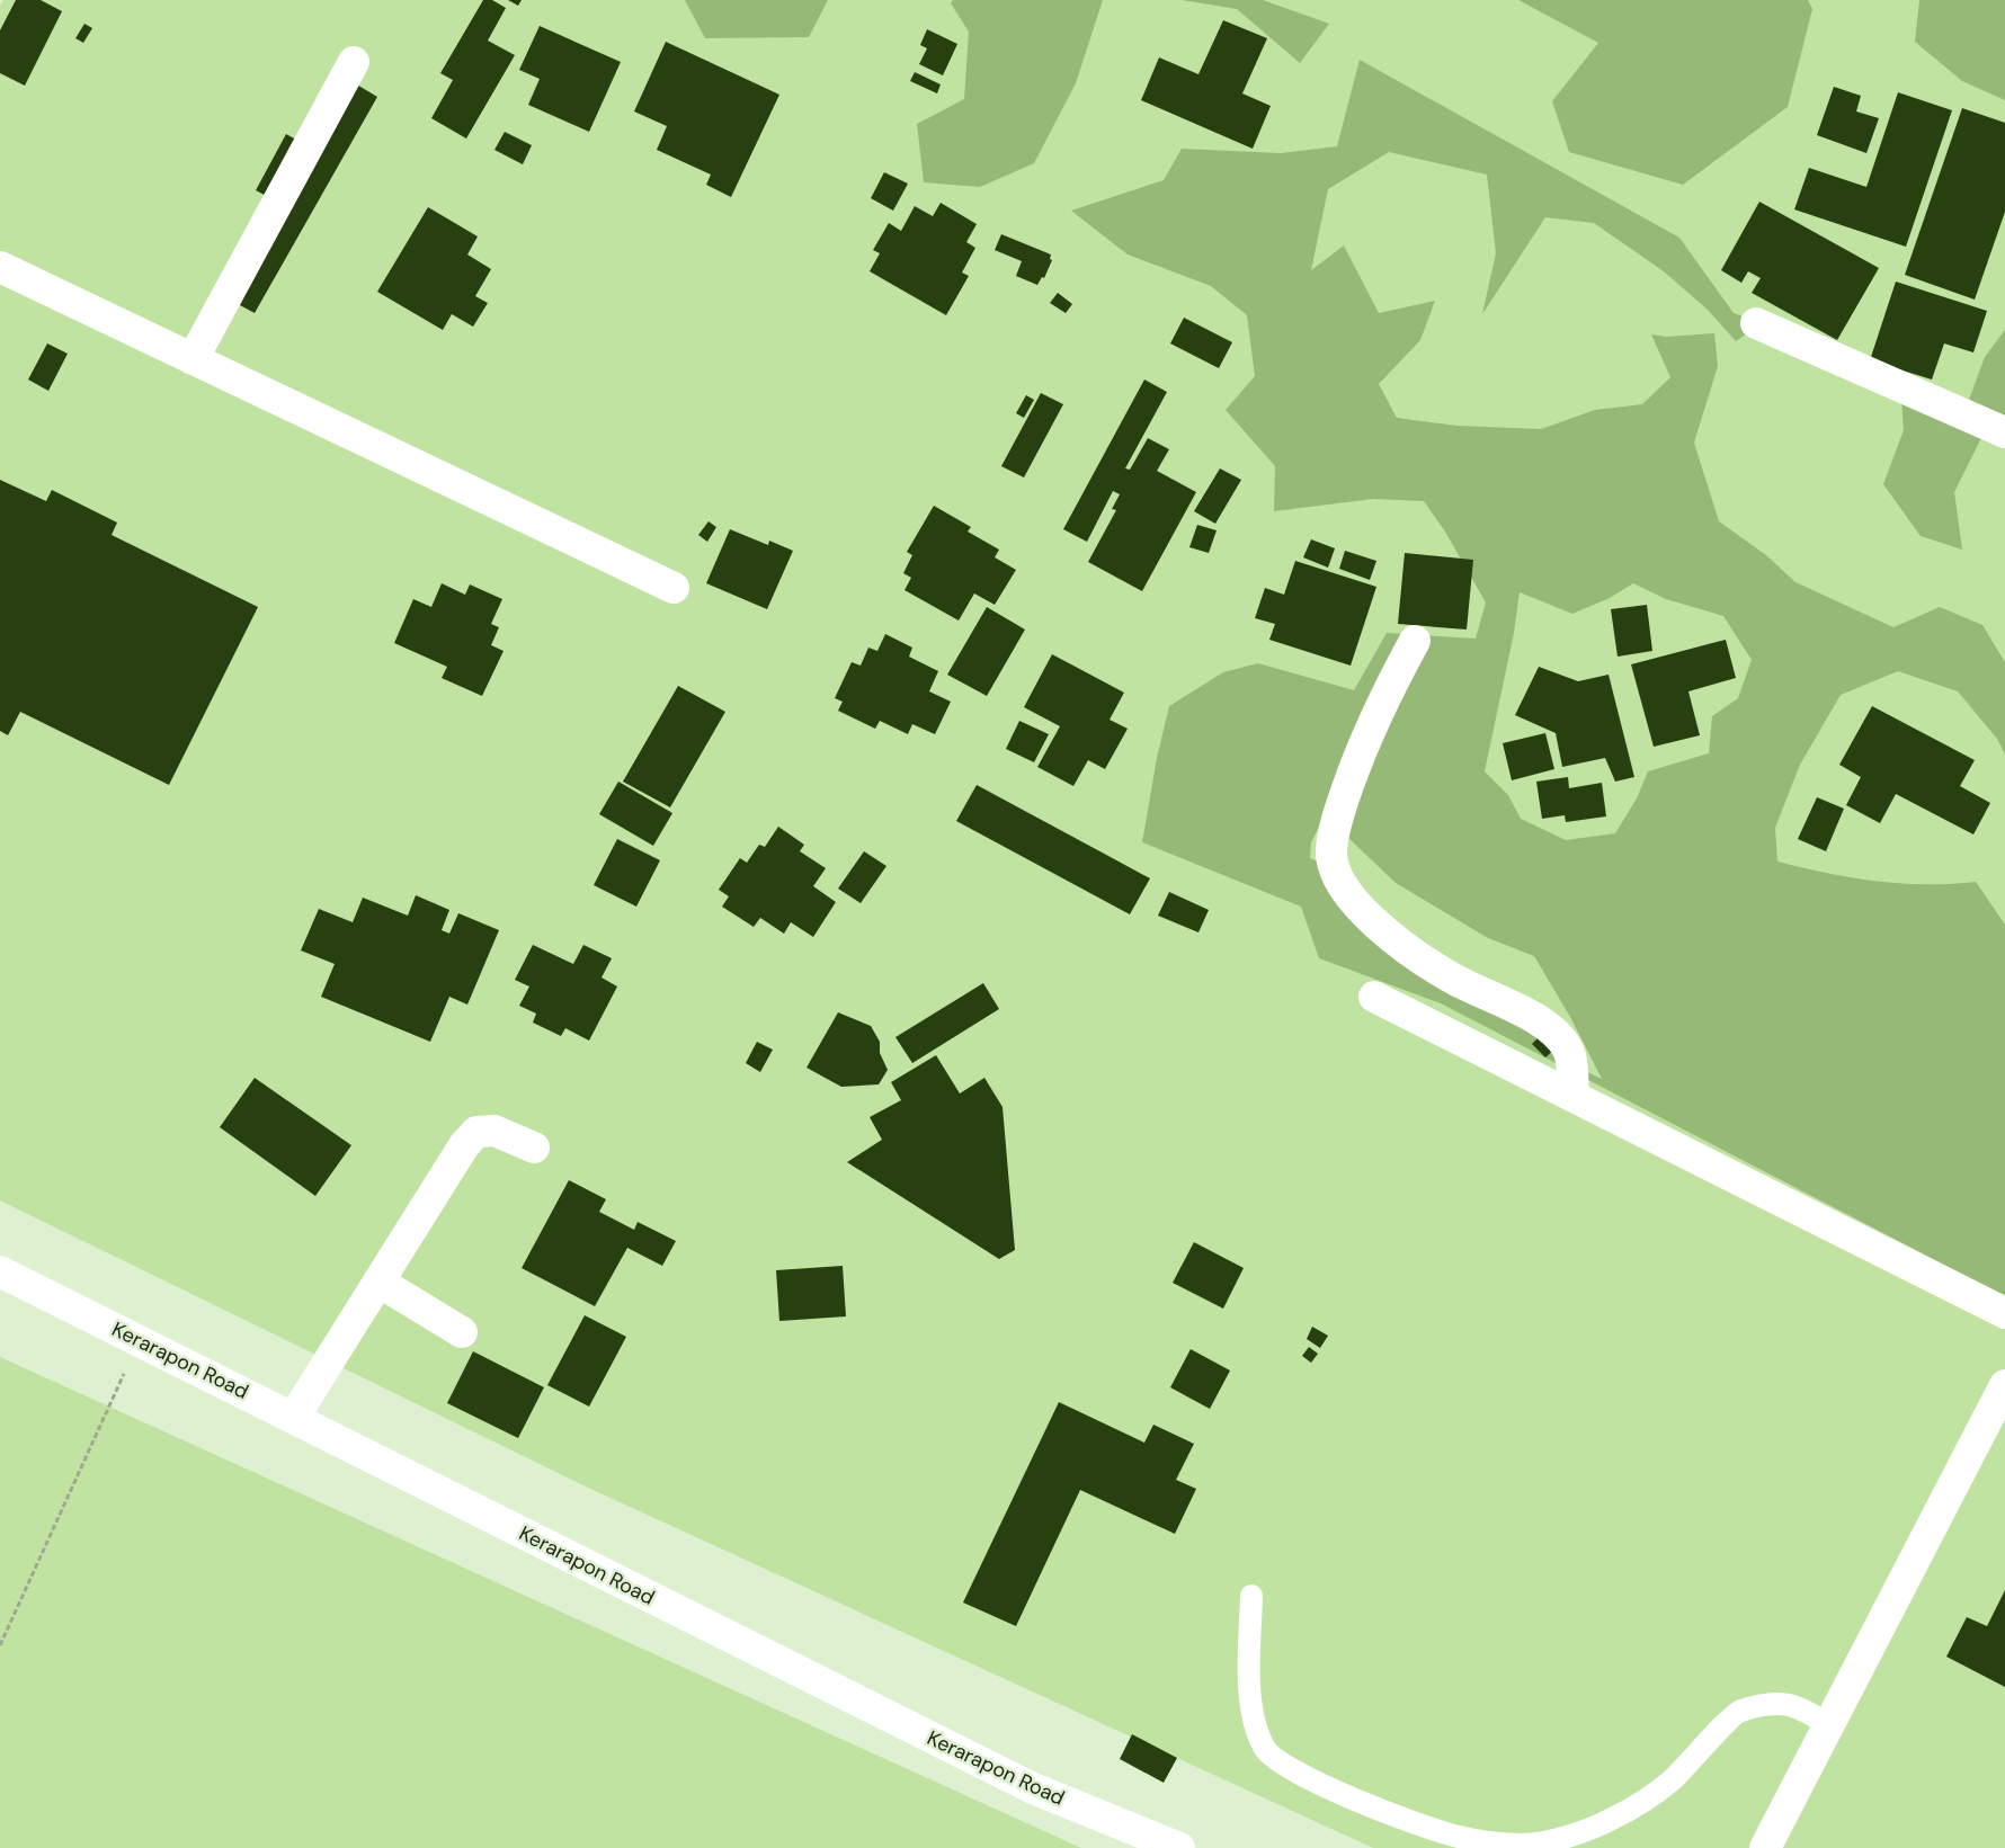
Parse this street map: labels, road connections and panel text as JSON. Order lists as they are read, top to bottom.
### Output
{
  "streets": {
    "street": ["Kerarapon Road"]
  }
}
